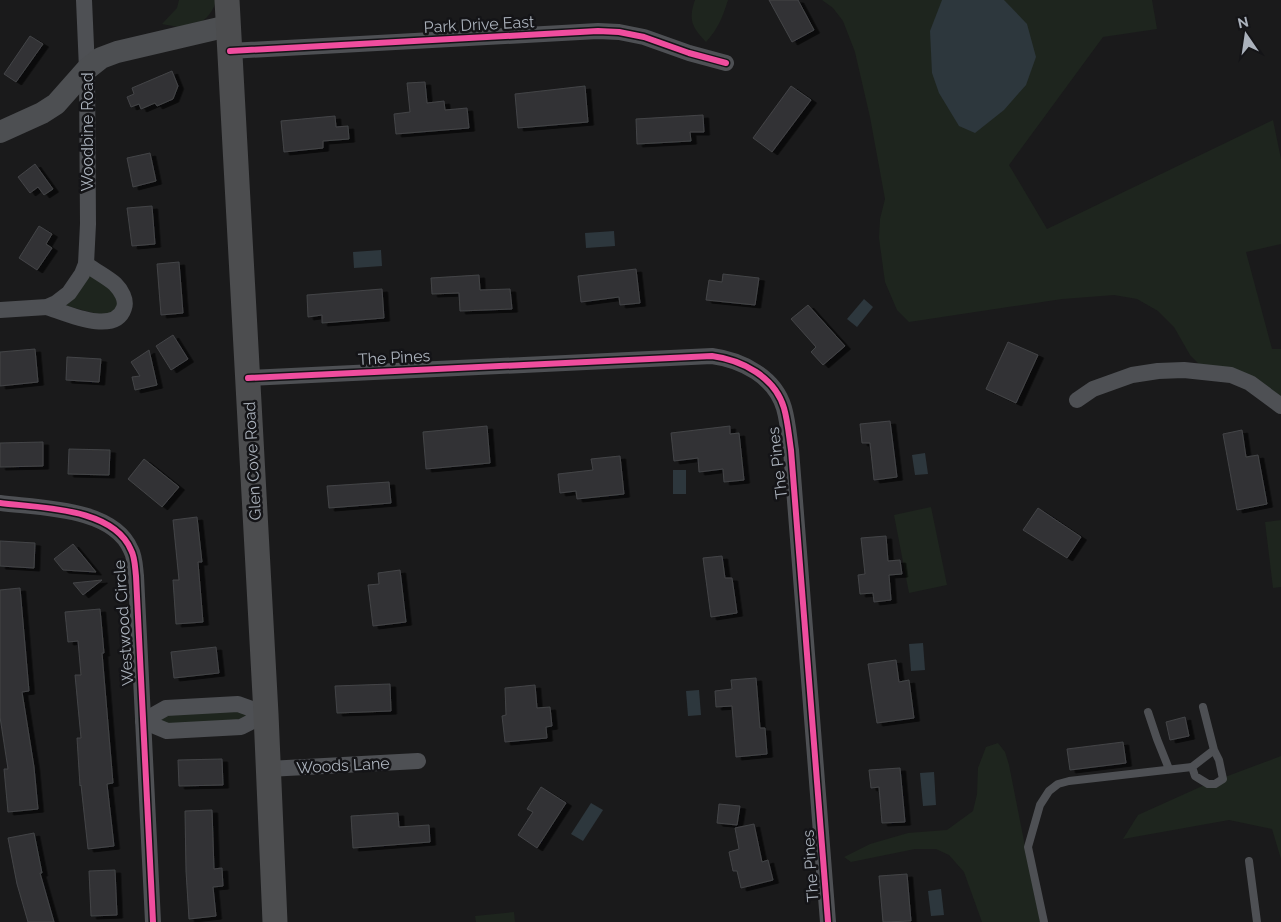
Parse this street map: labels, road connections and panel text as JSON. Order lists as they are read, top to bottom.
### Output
{
  "streets": {
    "main road": ["Glen Cove Road"],
    "street": [
      "Park Drive East",
      "Woodbine Road",
      "The Pines",
      "Westwood Circle",
      "Woods Lane"
    ]
  },
  "crossings": [
    ["Park Drive East", "Glen Cove Road"],
    ["The Pines", "Glen Cove Road"],
    ["Glen Cove Road", "Woods Lane"]
  ],
  "north": "top"
}
